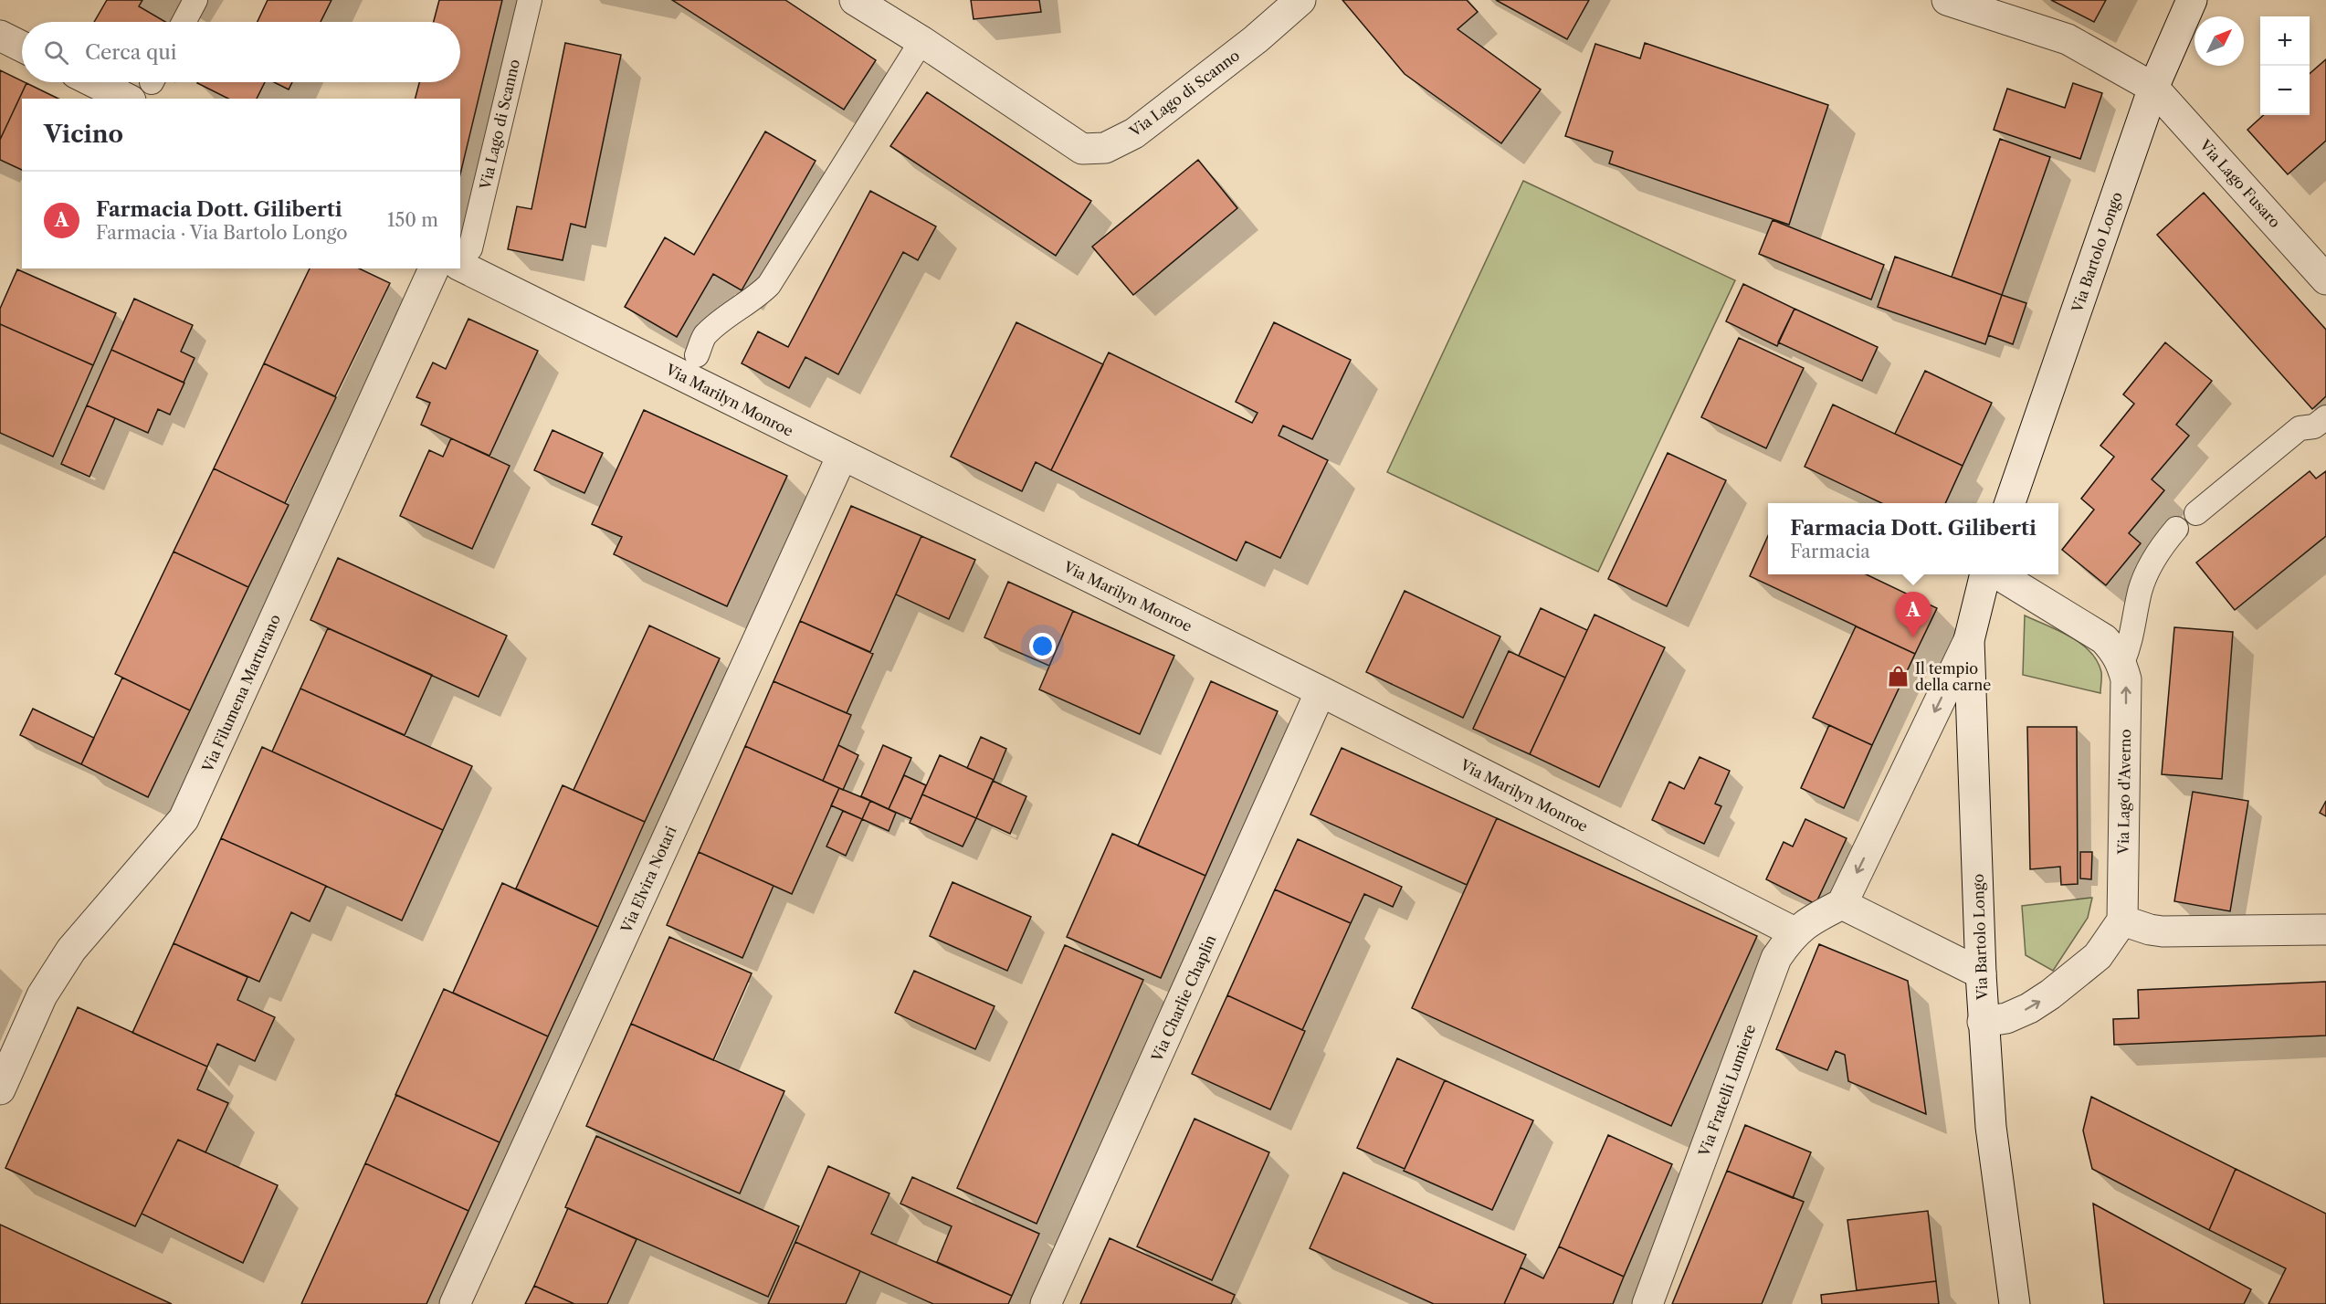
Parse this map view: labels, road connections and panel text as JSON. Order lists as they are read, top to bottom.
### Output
{
  "streets": {
    "street": [
      "Via Lago di Scanno",
      "Via Lago Fusaro",
      "Via Bartolo Longo",
      "Via Marilyn Monroe",
      "Via Filumena Marturano",
      "Via Lago d'Averno",
      "Via Elvira Notari",
      "Via Charlie Chaplin",
      "Via Fratelli Lumiere"
    ]
  },
  "crossings": [
    ["Via Lago di Scanno", "Via Marilyn Monroe"],
    ["Via Lago Fusaro", "Via Bartolo Longo"],
    ["Via Marilyn Monroe", "Via Elvira Notari"],
    ["Via Marilyn Monroe", "Via Charlie Chaplin"],
    ["Via Marilyn Monroe", "Via Fratelli Lumiere"]
  ],
  "one_way": ["Via Lago d'Averno"],
  "places": {
    "shop": ["Il tempio della carne"]
  },
  "north": "top right",
  "page": {
    "map_buttons": ["+", "−"],
    "search": "Cerca qui",
    "heading": "Vicino",
    "list": [
      {
        "mark": "A",
        "name": "Farmacia Dott. Giliberti",
        "note": "Farmacia · Via Bartolo Longo",
        "value": "150 m"
      }
    ],
    "popup": ["Farmacia Dott. Giliberti", "Farmacia"],
    "pins": "A"
  }
}
